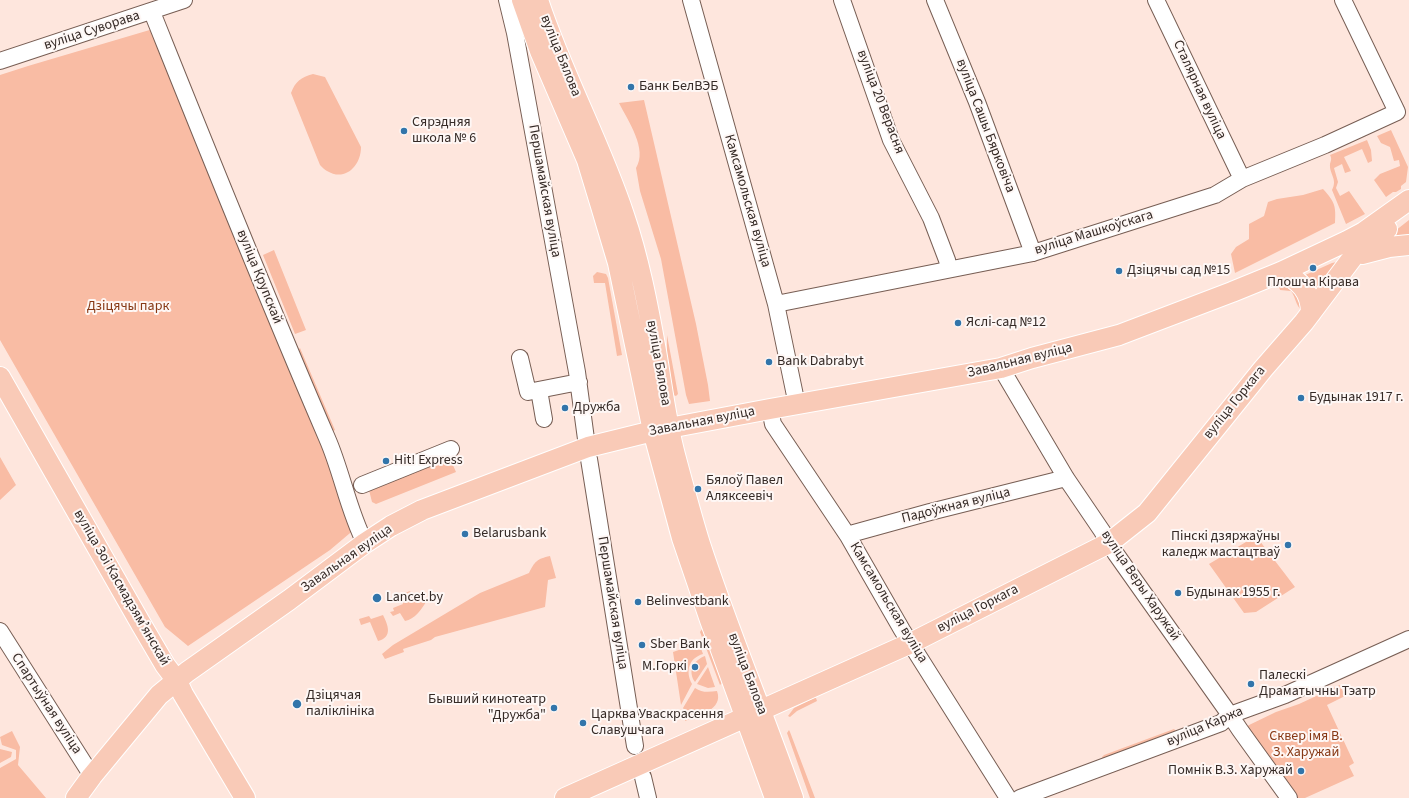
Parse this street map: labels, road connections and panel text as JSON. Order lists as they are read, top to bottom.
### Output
{
  "streets": {
    "main road": [
      "вуліца Бялова",
      "Завальная вуліца",
      "вуліца Горкага",
      "вуліца Зоі Касмадзямʼянскай"
    ],
    "street": [
      "вуліца Суворава",
      "Сталярная вуліца",
      "вуліца 20 Верасня",
      "вуліца Сашы Бярковіча",
      "Першамайская вуліца",
      "Камсамольская вуліца",
      "вуліца Машкоўскага",
      "вуліца Крупскай",
      "Падоўжная вуліца",
      "вуліца Веры Харужай",
      "Спартыўная вуліца",
      "вуліца Каржа"
    ]
  },
  "crossings": [
    ["вуліца Суворава", "вуліца Крупскай"],
    ["вуліца Бялова", "Завальная вуліца"],
    ["вуліца Бялова", "вуліца Горкага"],
    ["Сталярная вуліца", "вуліца Машкоўскага"],
    ["вуліца 20 Верасня", "вуліца Машкоўскага"],
    ["вуліца Сашы Бярковіча", "вуліца Машкоўскага"],
    ["Камсамольская вуліца", "вуліца Машкоўскага"],
    ["Камсамольская вуліца", "Завальная вуліца"],
    ["Камсамольская вуліца", "вуліца Горкага"],
    ["Камсамольская вуліца", "Падоўжная вуліца"],
    ["вуліца Крупскай", "Завальная вуліца"],
    ["Завальная вуліца", "вуліца Веры Харужай"],
    ["Завальная вуліца", "вуліца Зоі Касмадзямʼянскай"],
    ["Завальная вуліца", "Спартыўная вуліца"],
    ["вуліца Горкага", "вуліца Веры Харужай"],
    ["Падоўжная вуліца", "вуліца Веры Харужай"],
    ["вуліца Веры Харужай", "вуліца Каржа"]
  ],
  "parks": ["Дзіцячы парк", "Сквер імя В. З. Харужай"],
  "places": [
    "Банк БелВЭБ",
    "Сярэдняя школа № 6",
    "Плошча Кірава",
    "Дзіцячы сад №15",
    "Яслі-сад №12",
    "Bank Dabrabyt",
    "Будынак 1917 г.",
    "Дружба",
    "Hit! Express",
    "Бялоў Павел Аляксеевіч",
    "Belarusbank",
    "Пінскі дзяржаўны каледж мастацтваў",
    "Будынак 1955 г.",
    "Lancet.by",
    "Belinvestbank",
    "Sber Bank",
    "М.Горкі",
    "Палескі Драматычны Тэатр",
    "Дзіцячая паліклініка",
    "Бывший кинотеатр \"Дружба\"",
    "Царква Уваскрасення Славушчага",
    "Помнік В.З. Харужай"
  ]
}
